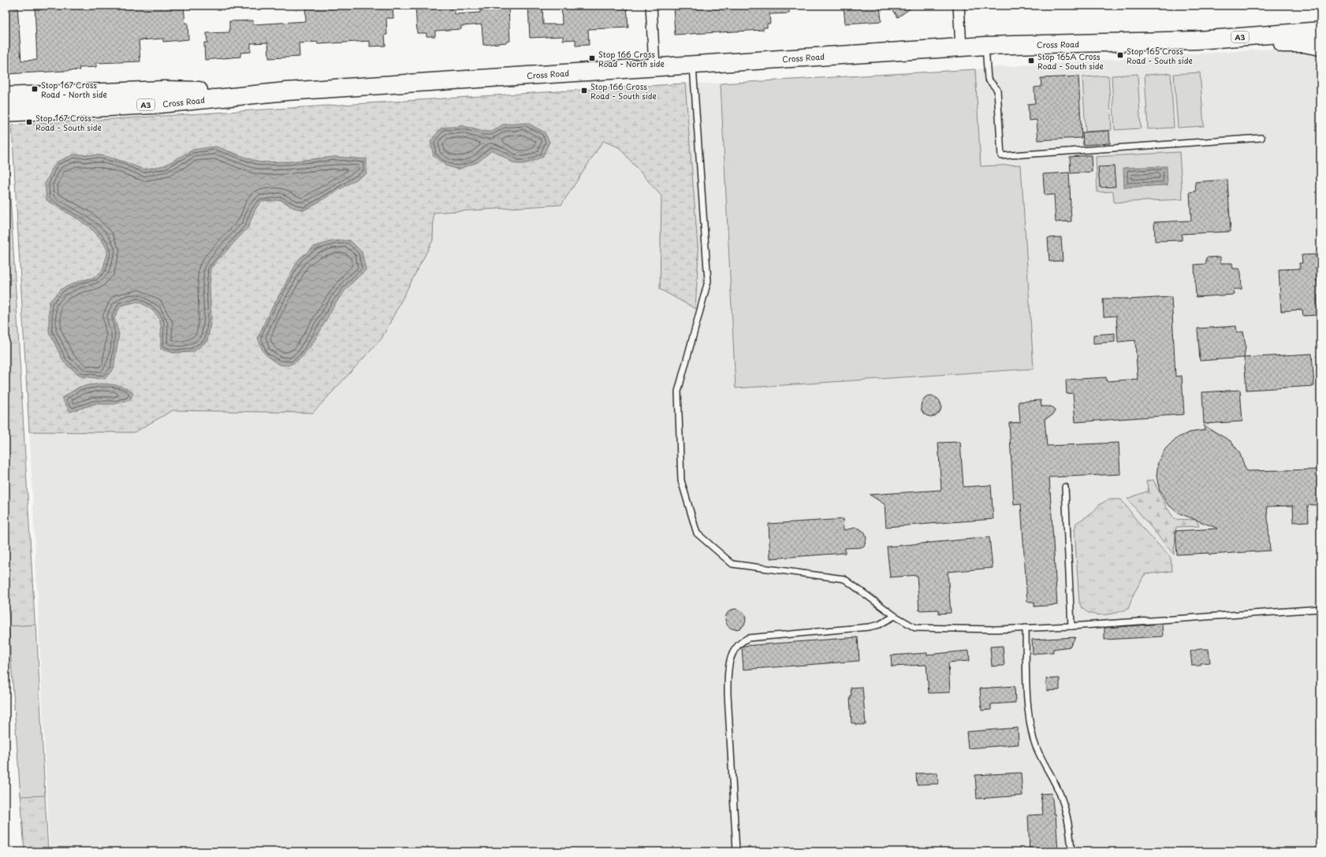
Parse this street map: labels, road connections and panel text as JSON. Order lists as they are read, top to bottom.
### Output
{
  "streets": {
    "highway": ["A3", "Cross Road"]
  },
  "places": {
    "transit": [
      "Stop 165 Cross Road - South side",
      "Stop 166 Cross Road - North side",
      "Stop 165A Cross Road - South side",
      "Stop 167 Cross Road - North side",
      "Stop 166 Cross Road - South side",
      "Stop 167 Cross Road - South side"
    ]
  }
}
